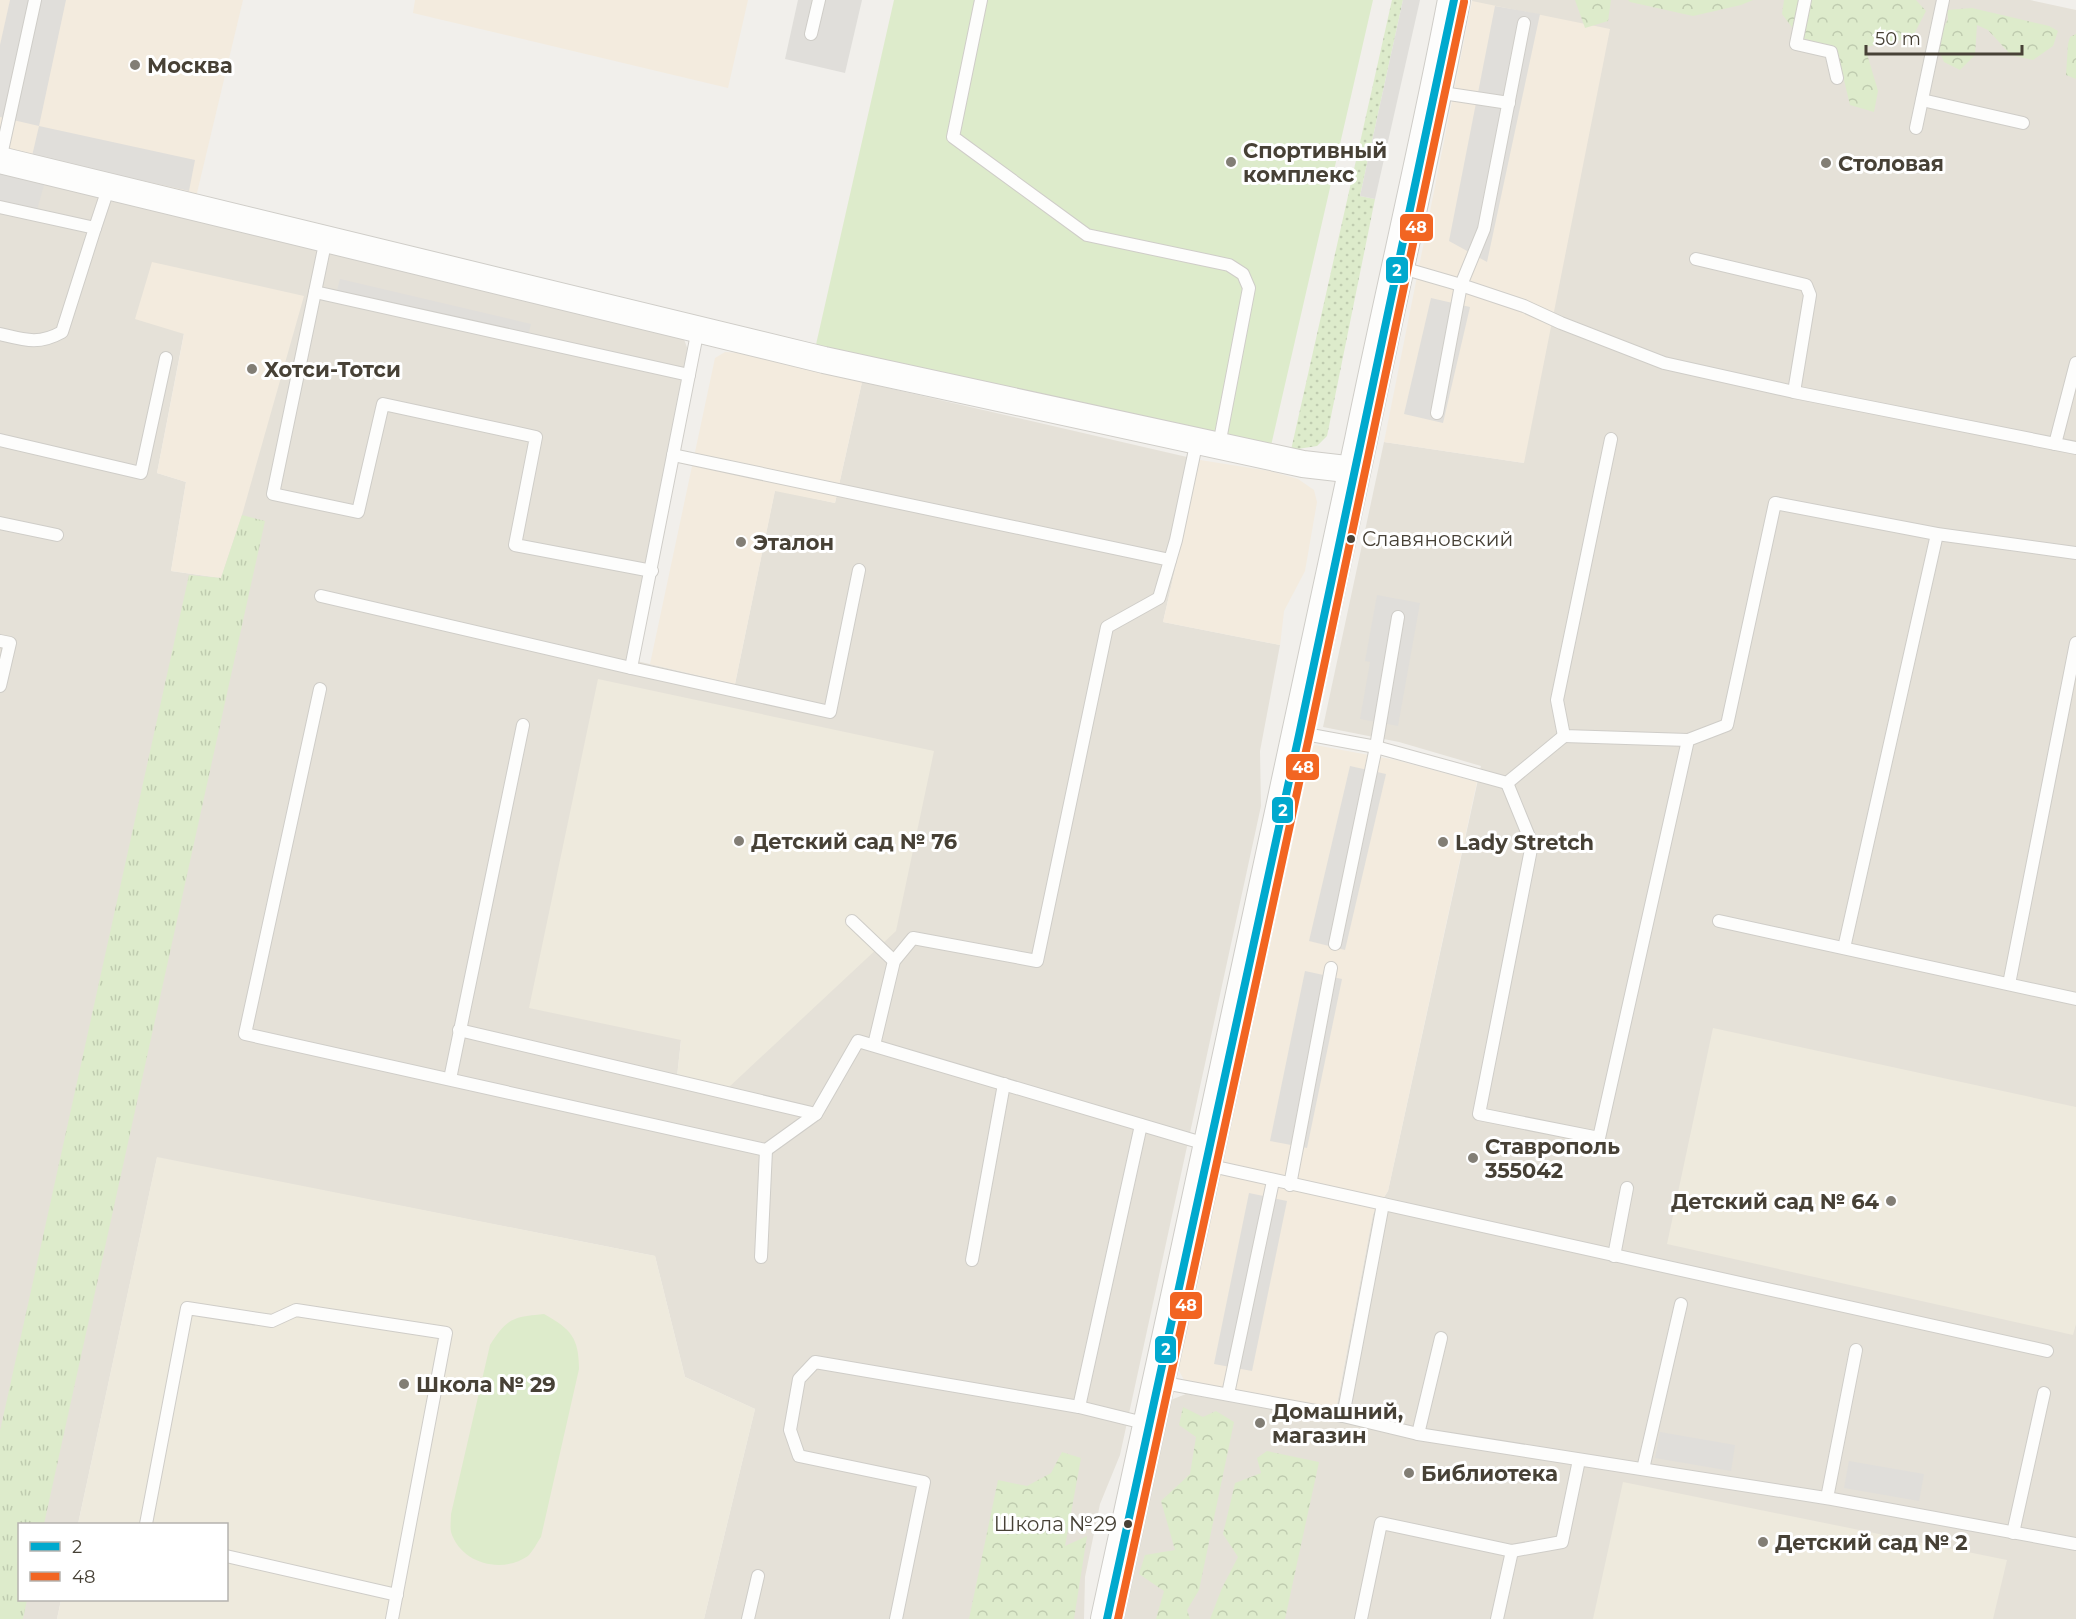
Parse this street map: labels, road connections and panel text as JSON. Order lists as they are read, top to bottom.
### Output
{
  "places": [
    "Москва",
    "Спортивный комплекс",
    "Столовая",
    "Хотси-Тотси",
    "Славяновский",
    "Эталон",
    "Детский сад № 76",
    "Lady Stretch",
    "Ставрополь 355042",
    "Детский сад № 64",
    "Школа № 29",
    "Домашний, магазин",
    "Библиотека",
    "Школа №29",
    "Детский сад № 2"
  ],
  "lines": ["transit line 2", "transit line 48"],
  "legend": ["2", "48"],
  "scale_bar": "50 m"
}
